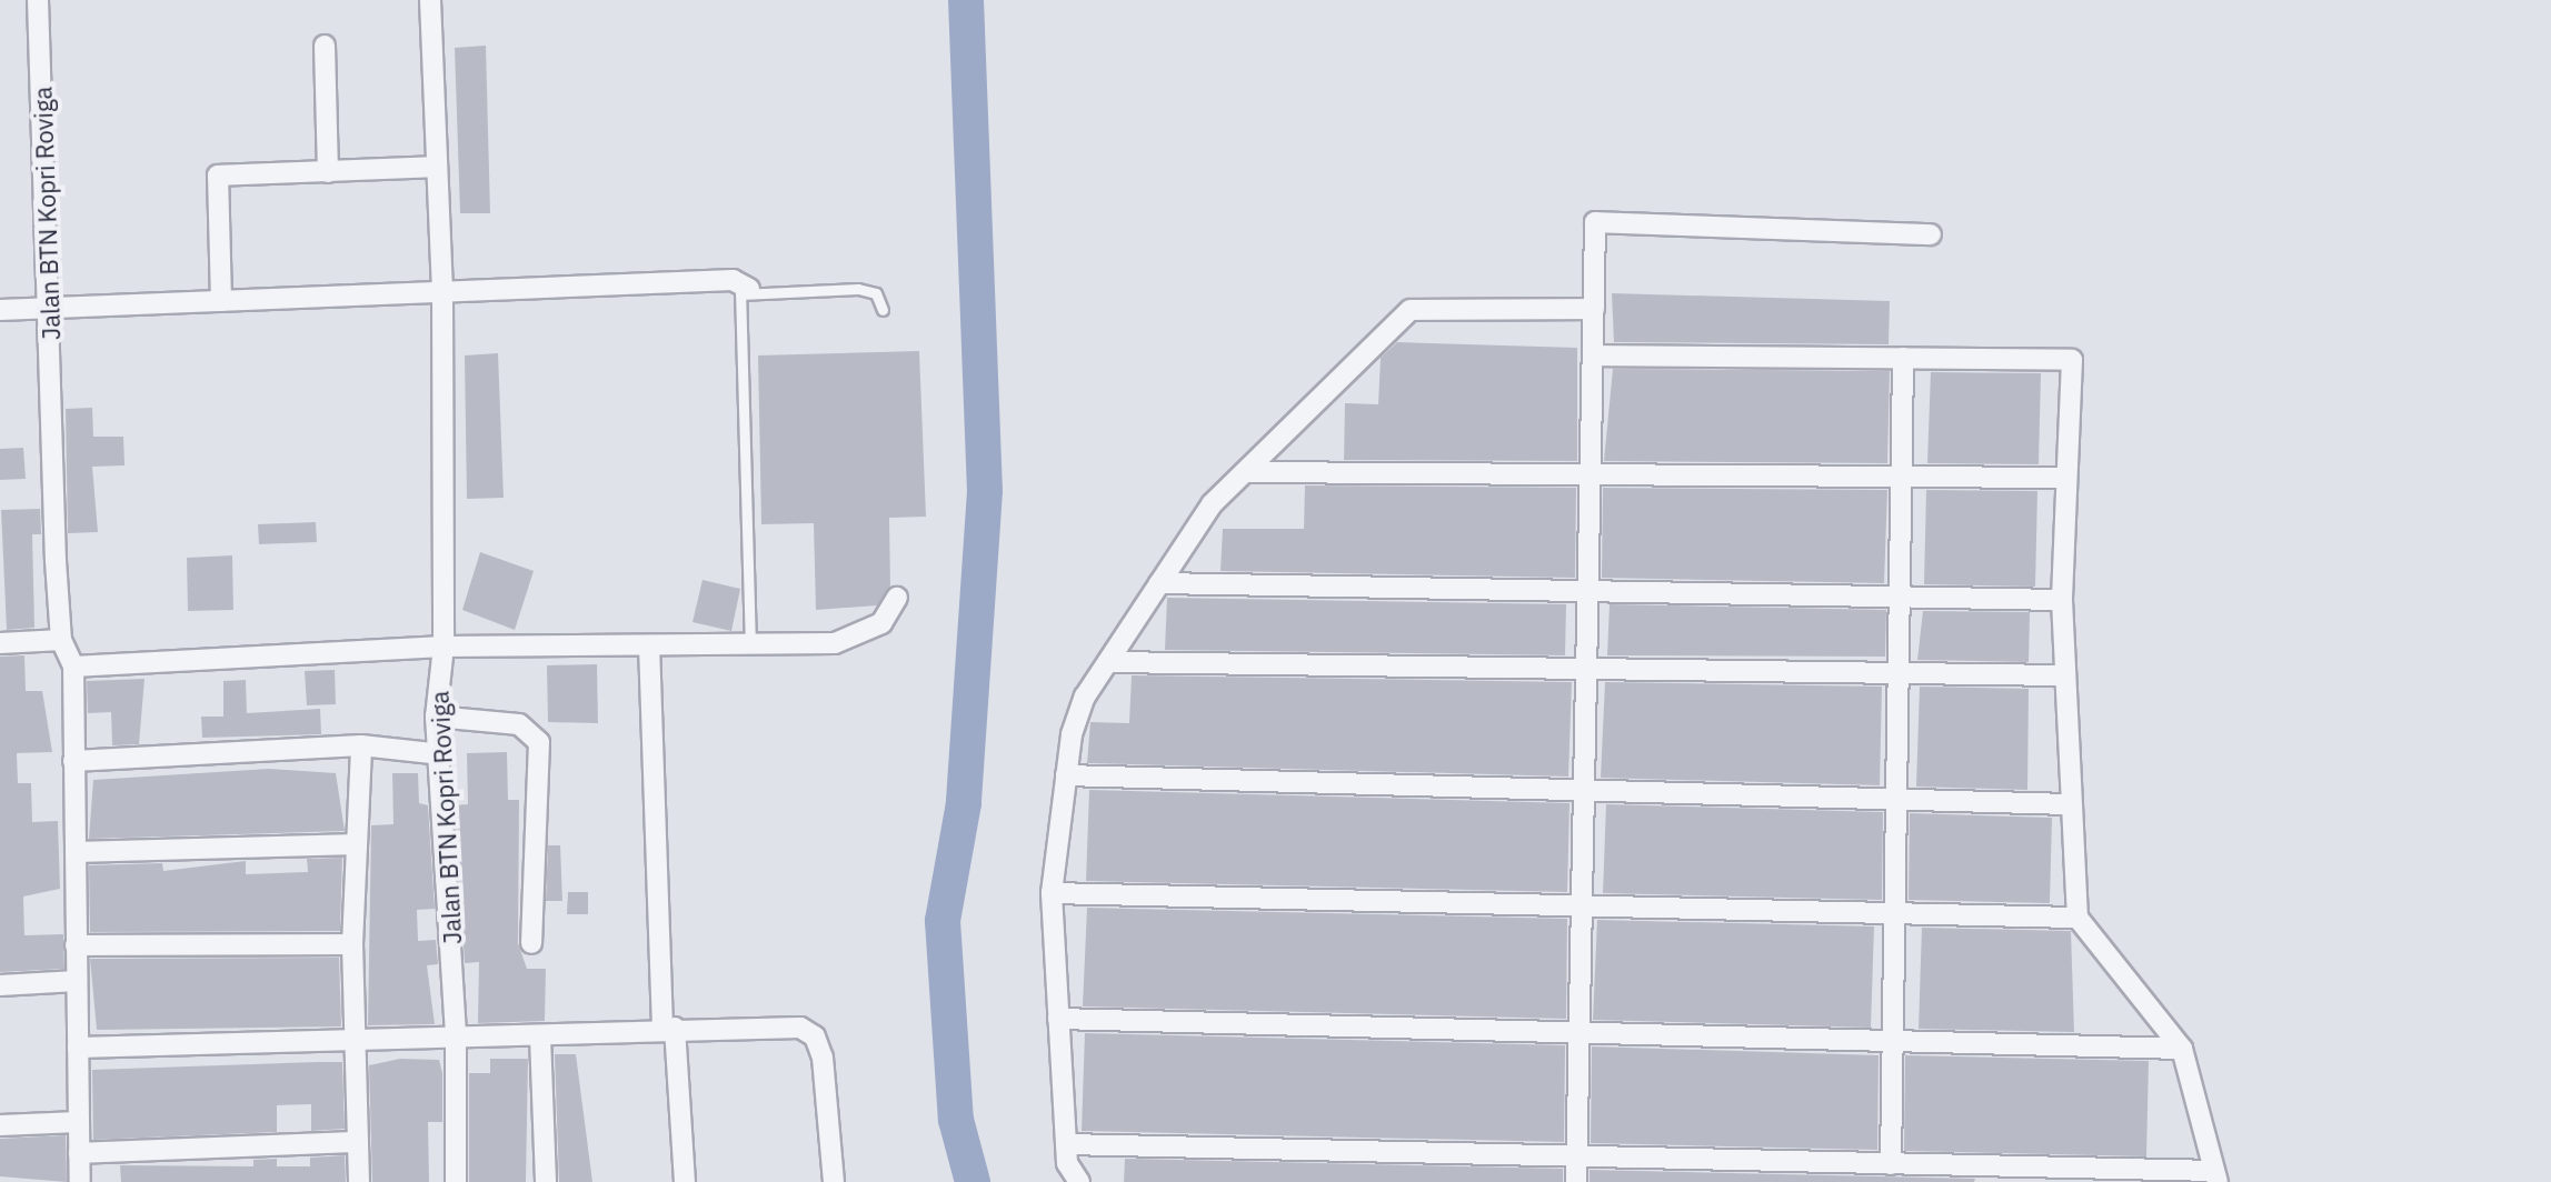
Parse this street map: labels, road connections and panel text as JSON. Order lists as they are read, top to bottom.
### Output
{
  "streets": {
    "street": ["Jalan BTN Kopri Roviga"]
  }
}
